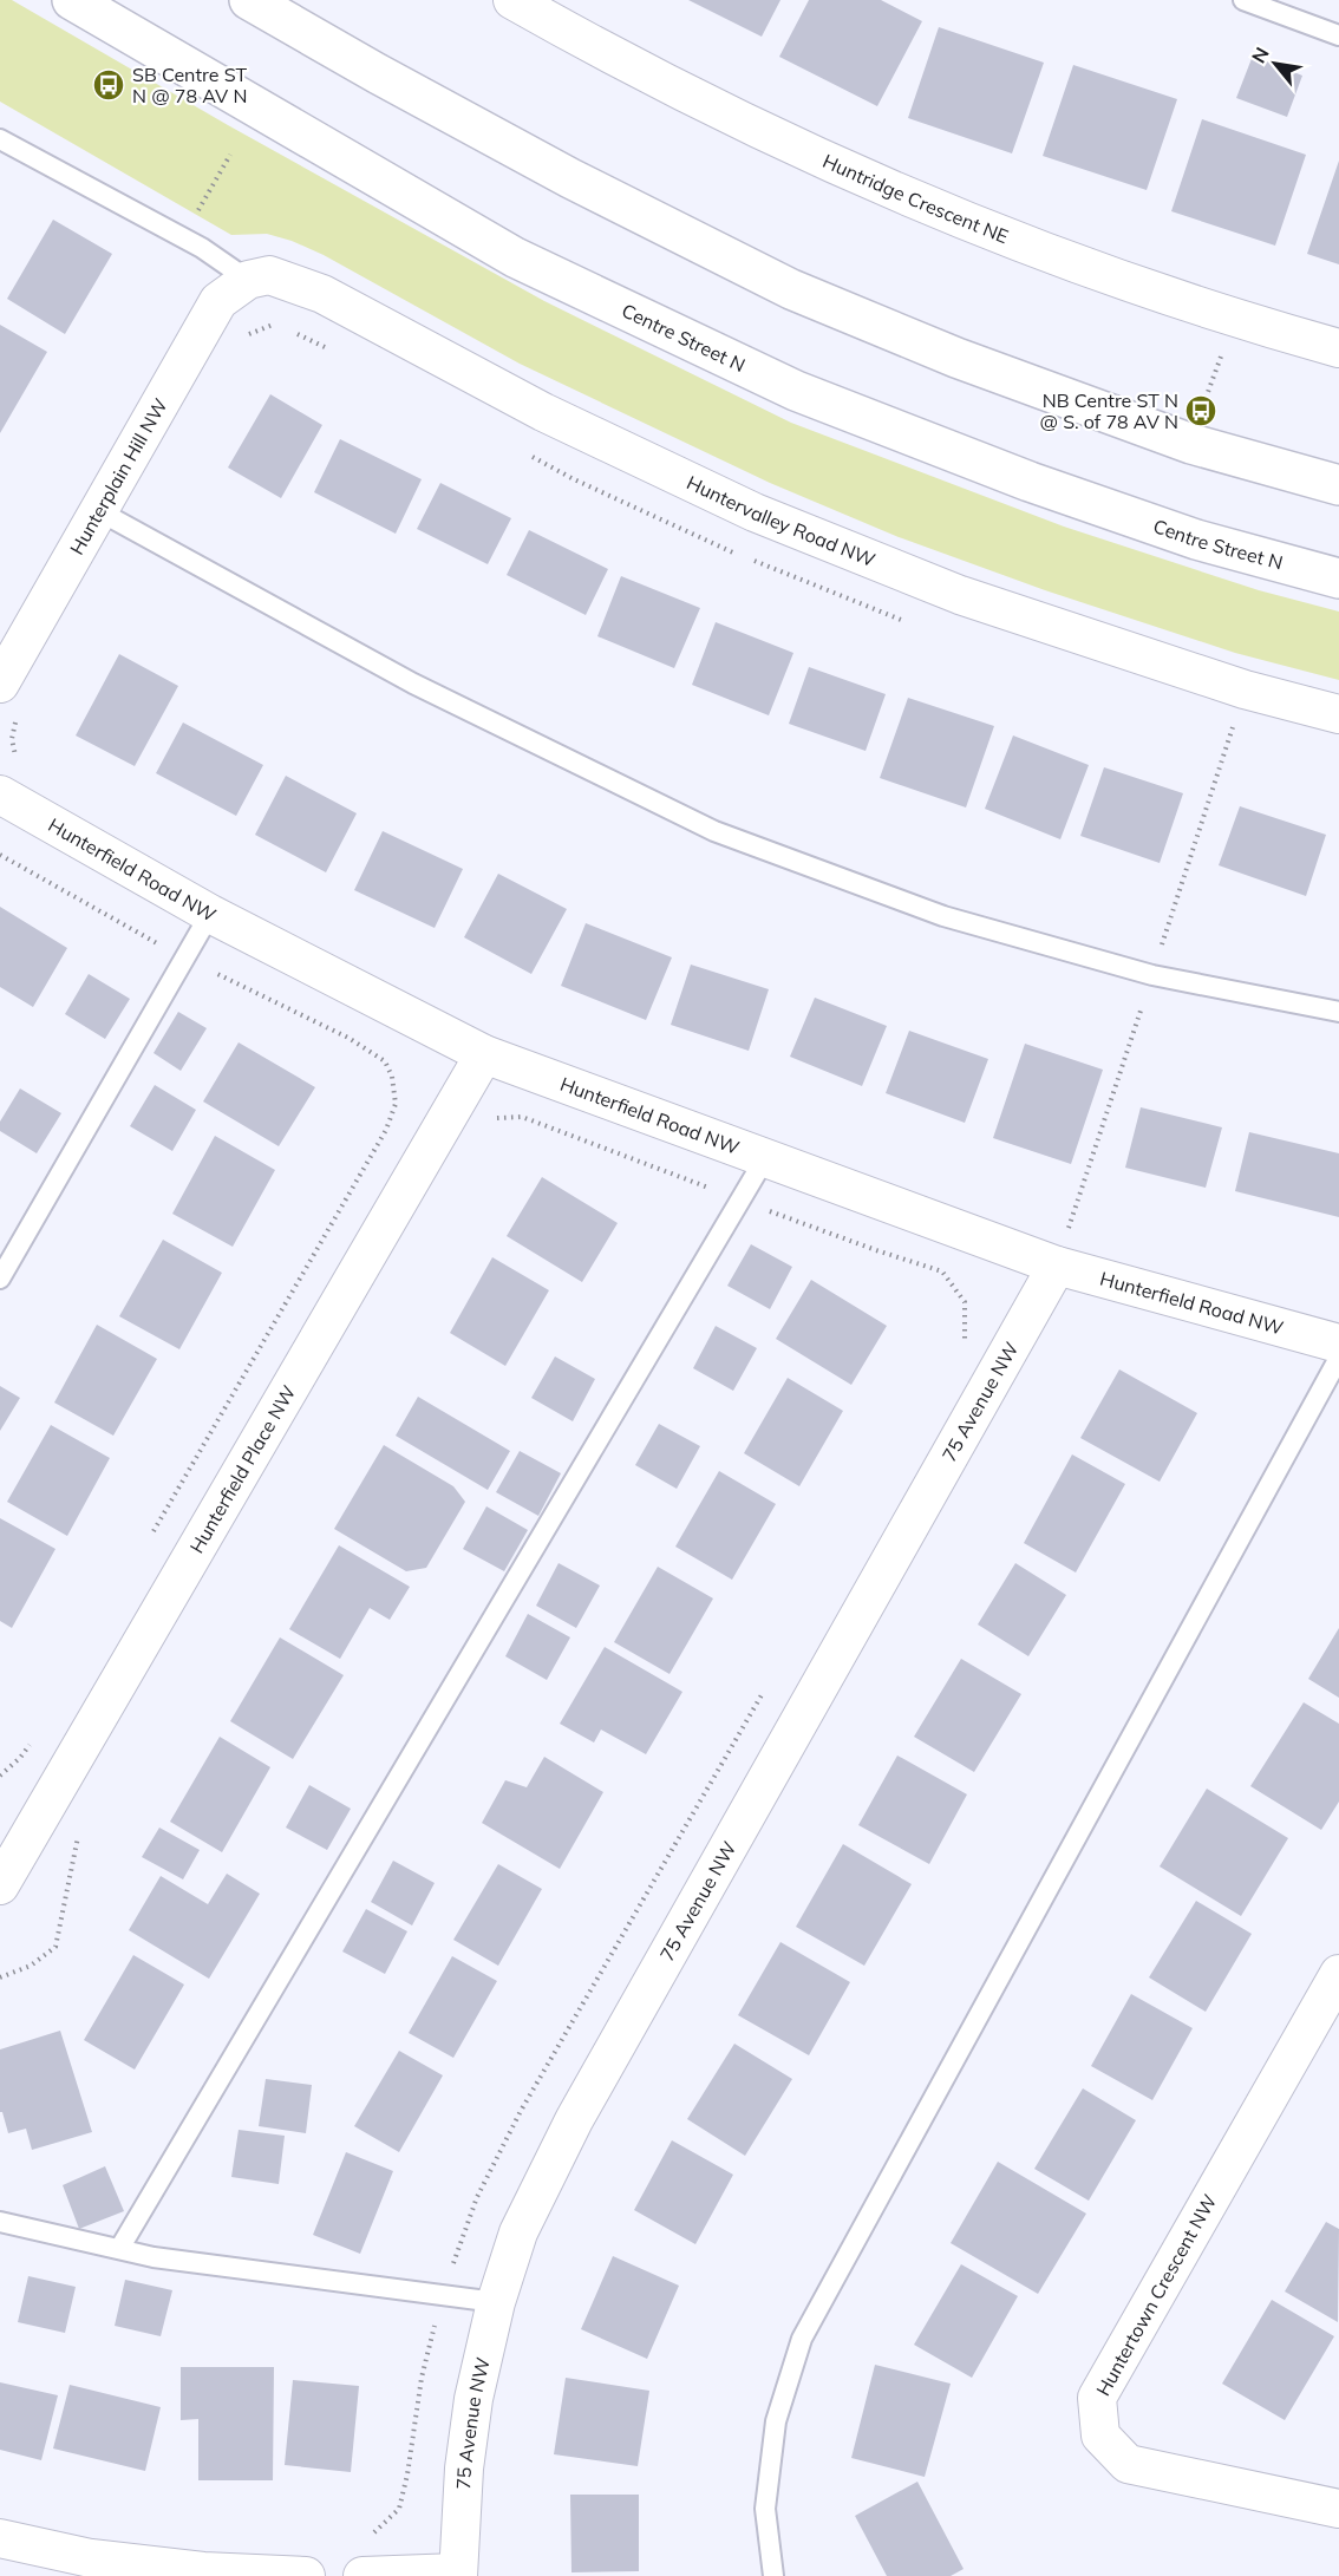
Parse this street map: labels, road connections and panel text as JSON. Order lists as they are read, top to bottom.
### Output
{
  "streets": {
    "main road": ["Centre Street N"],
    "street": [
      "Huntridge Crescent NE",
      "Hunterplain Hill NW",
      "Huntervalley Road NW",
      "Hunterfield Road NW",
      "75 Avenue NW",
      "Hunterfield Place NW",
      "Huntertown Crescent NW"
    ]
  },
  "crossings": [
    ["Hunterplain Hill NW", "Huntervalley Road NW"],
    ["Hunterfield Road NW", "75 Avenue NW"],
    ["Hunterfield Road NW", "Hunterfield Place NW"]
  ],
  "places": {
    "bus stop": ["SB Centre ST N @ 78 AV N", "NB Centre ST N @ S. of 78 AV N"]
  },
  "north": "top left"
}
